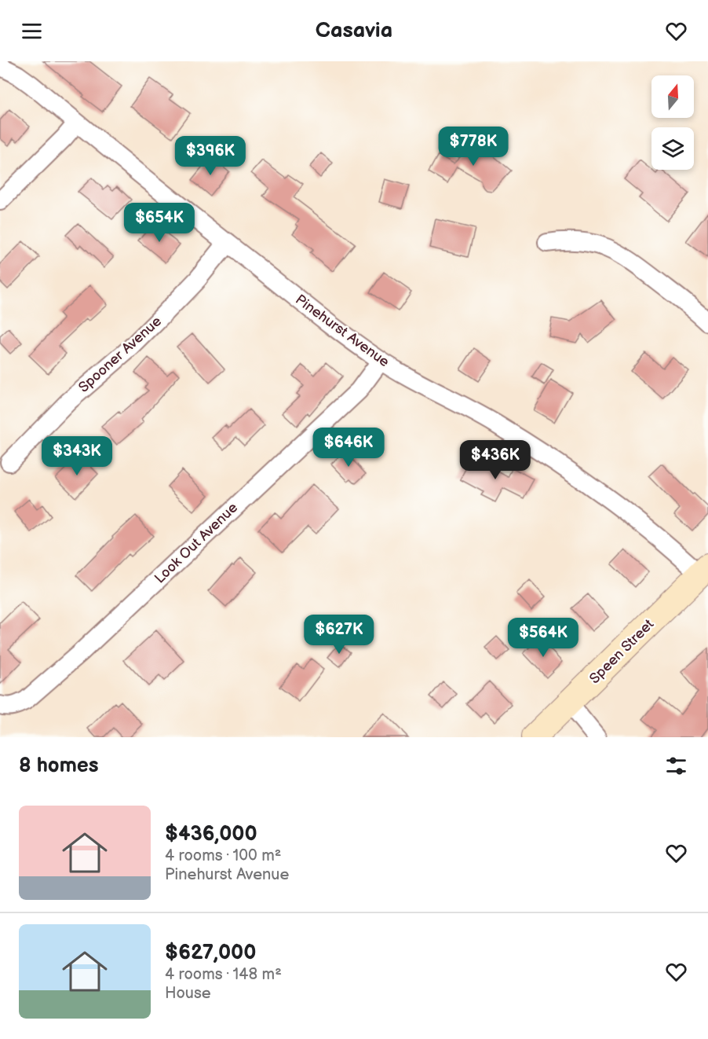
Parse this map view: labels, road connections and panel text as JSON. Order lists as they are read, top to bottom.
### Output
{
  "streets": {
    "street": [
      "Pinehurst Avenue",
      "Spooner Avenue",
      "Look Out Avenue",
      "Speen Street"
    ]
  },
  "crossings": [
    ["Pinehurst Avenue", "Spooner Avenue"],
    ["Pinehurst Avenue", "Look Out Avenue"],
    ["Pinehurst Avenue", "Speen Street"]
  ],
  "north": "top",
  "page": {
    "header": "Casavia",
    "price": [
      "$778K",
      "$396K",
      "$654K",
      "$646K",
      "$343K",
      "$436K",
      "$627K",
      "$564K"
    ],
    "heading": "8 homes",
    "list": [
      {
        "name": "$436,000",
        "note": "4 rooms · 100 m² · Pinehurst Avenue"
      },
      {
        "name": "$627,000",
        "note": "4 rooms · 148 m² · House"
      }
    ]
  }
}
